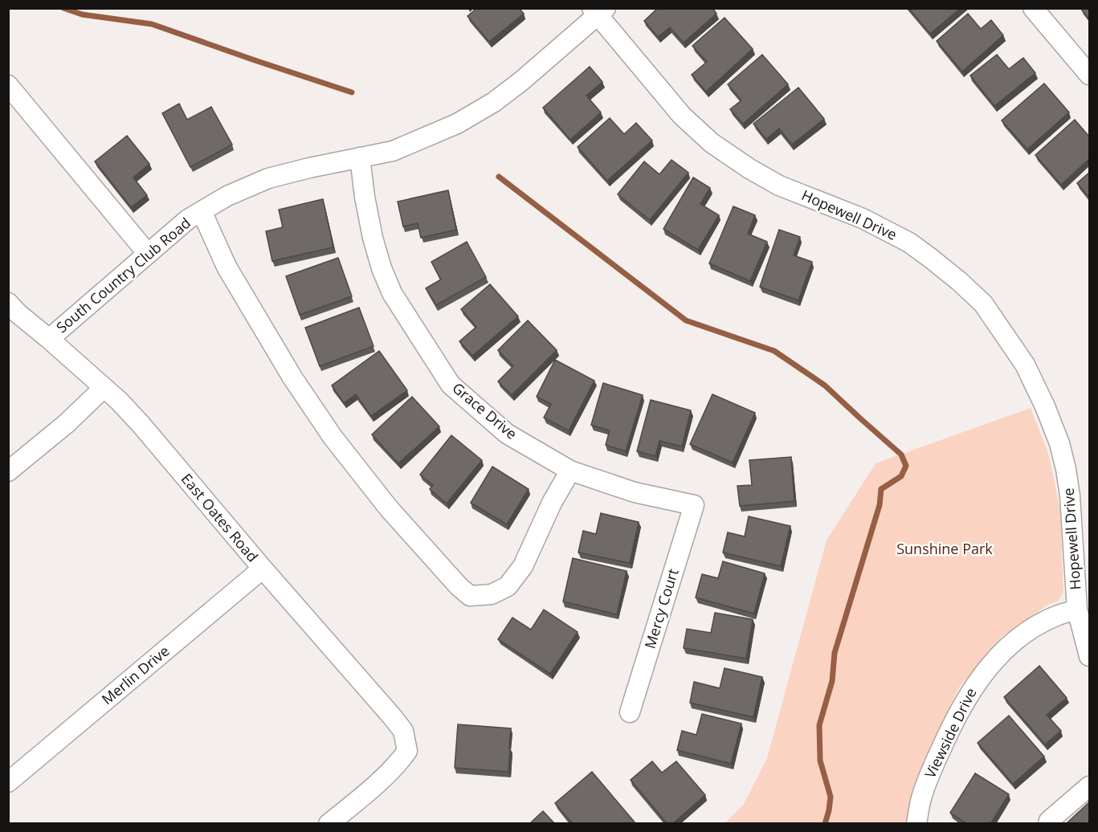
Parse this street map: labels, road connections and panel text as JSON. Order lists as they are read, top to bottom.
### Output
{
  "streets": {
    "street": [
      "Hopewell Drive",
      "South Country Club Road",
      "Grace Drive",
      "East Oates Road",
      "Mercy Court",
      "Merlin Drive",
      "Viewside Drive"
    ]
  },
  "crossings": [
    ["Hopewell Drive", "South Country Club Road"],
    ["Hopewell Drive", "Viewside Drive"],
    ["South Country Club Road", "Grace Drive"],
    ["South Country Club Road", "East Oates Road"],
    ["Grace Drive", "Mercy Court"],
    ["East Oates Road", "Merlin Drive"]
  ],
  "parks": ["Sunshine Park"]
}
